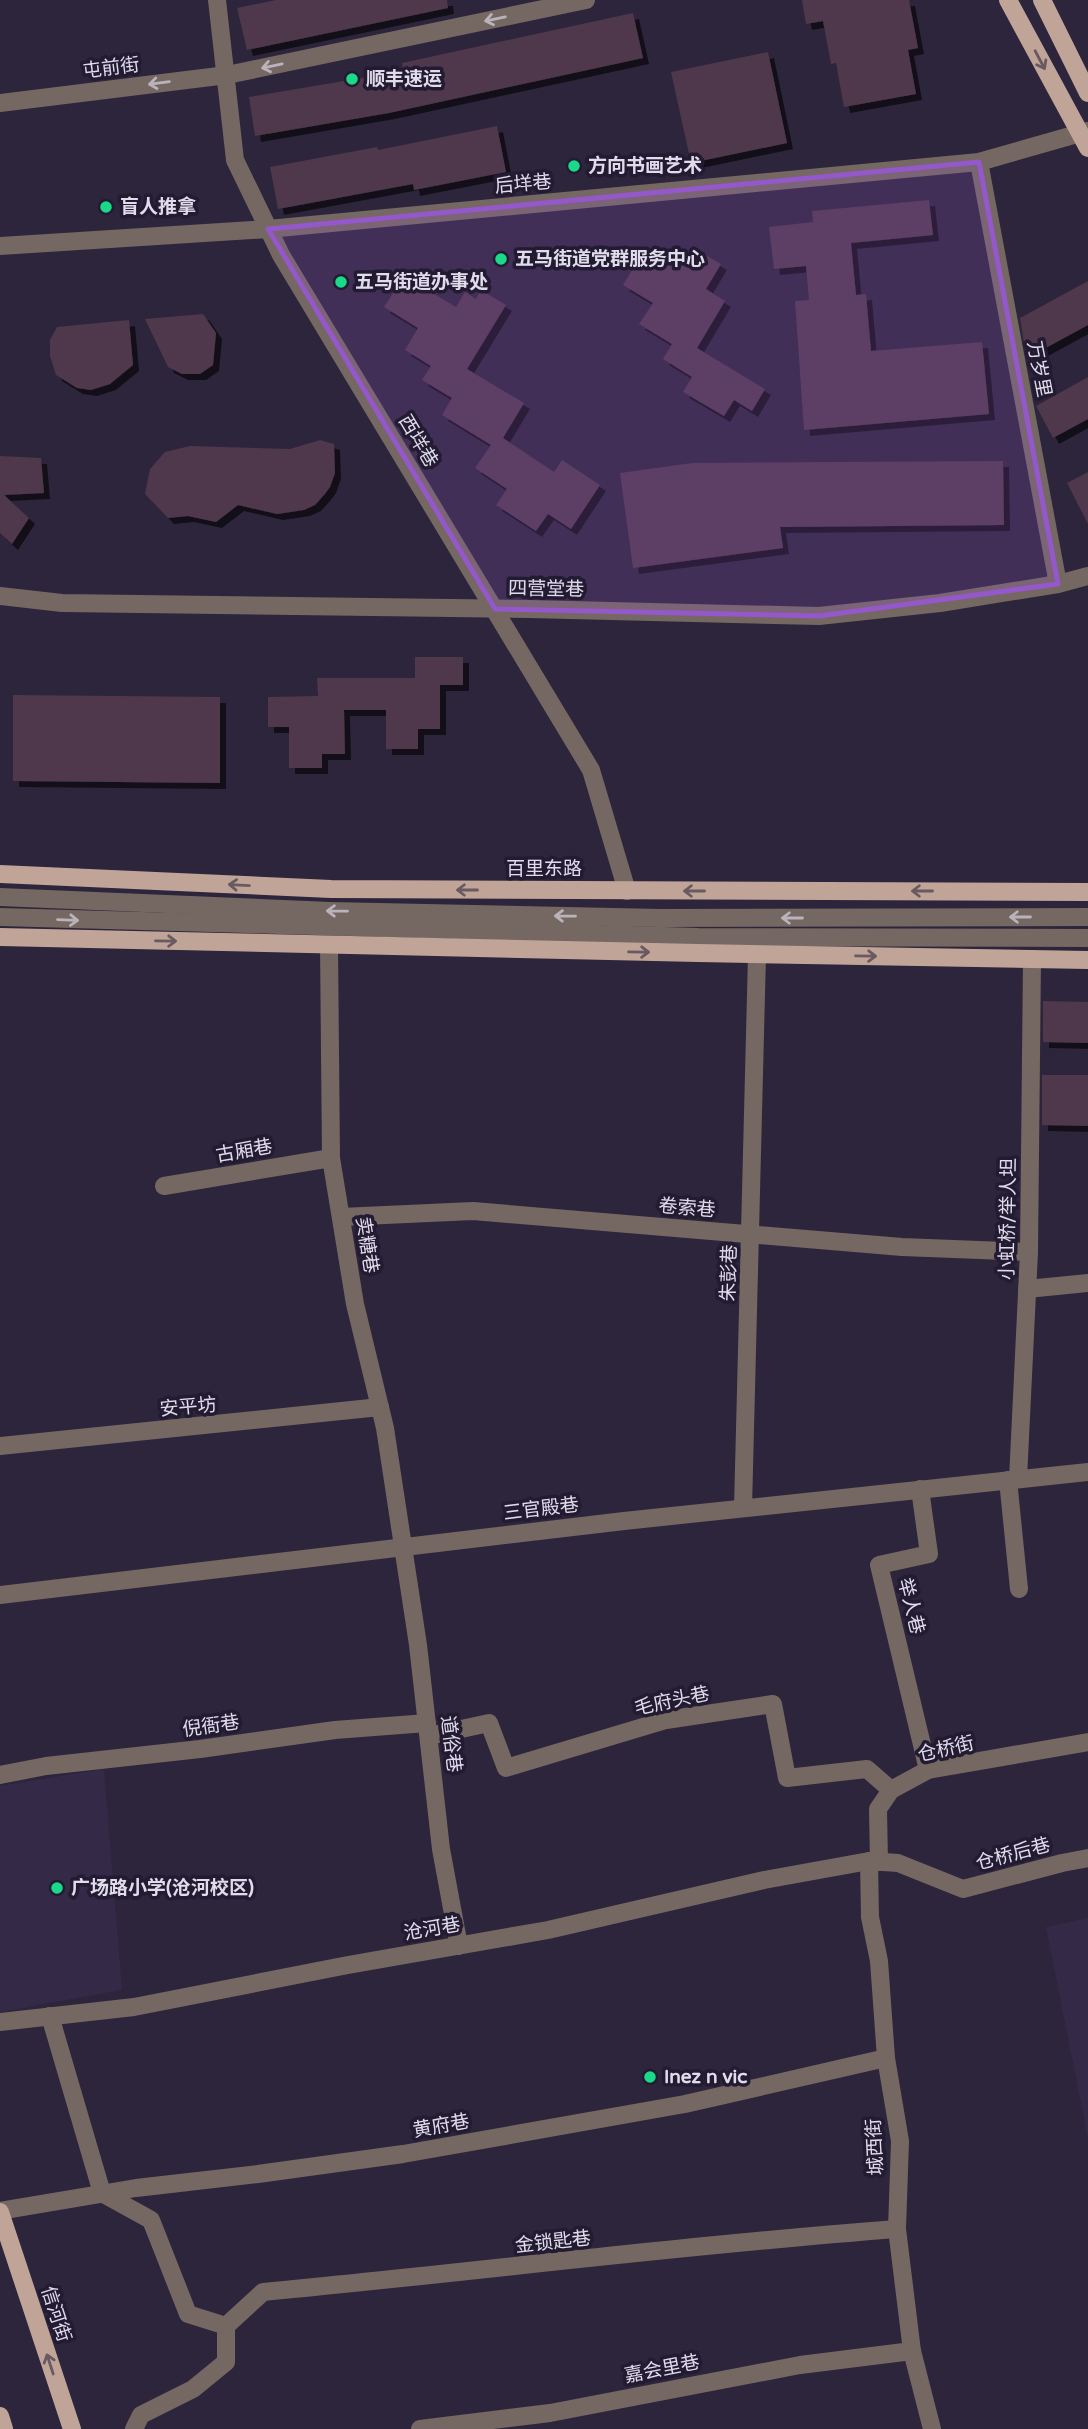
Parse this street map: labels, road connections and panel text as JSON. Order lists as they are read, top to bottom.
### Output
{
  "streets": {
    "main road": ["百里东路", "信河街"],
    "street": [
      "屯前街",
      "后垟巷",
      "万岁里",
      "西垟巷",
      "四营堂巷",
      "古厢巷",
      "卷索巷",
      "小虹桥/举人坦",
      "卖糖巷",
      "朱彭巷",
      "安平坊",
      "三官殿巷",
      "举人巷",
      "毛府头巷",
      "倪衙巷",
      "道俗巷",
      "仓桥街",
      "仓桥后巷",
      "沧河巷",
      "黄府巷",
      "城西街",
      "金锁匙巷",
      "嘉会里巷"
    ]
  },
  "crossings": [
    ["屯前街", "西垟巷"],
    ["后垟巷", "万岁里"],
    ["后垟巷", "西垟巷"],
    ["万岁里", "四营堂巷"],
    ["西垟巷", "四营堂巷"],
    ["西垟巷", "百里东路"],
    ["古厢巷", "卖糖巷"],
    ["卷索巷", "小虹桥/举人坦"],
    ["卷索巷", "卖糖巷"],
    ["卷索巷", "朱彭巷"],
    ["小虹桥/举人坦", "三官殿巷"],
    ["卖糖巷", "安平坊"],
    ["卖糖巷", "三官殿巷"],
    ["卖糖巷", "道俗巷"],
    ["朱彭巷", "三官殿巷"],
    ["三官殿巷", "举人巷"],
    ["三官殿巷", "道俗巷"],
    ["举人巷", "仓桥街"],
    ["毛府头巷", "倪衙巷"],
    ["毛府头巷", "道俗巷"],
    ["毛府头巷", "仓桥街"],
    ["倪衙巷", "道俗巷"],
    ["道俗巷", "沧河巷"],
    ["仓桥后巷", "沧河巷"],
    ["仓桥后巷", "城西街"],
    ["沧河巷", "城西街"],
    ["黄府巷", "城西街"],
    ["黄府巷", "信河街"],
    ["城西街", "金锁匙巷"],
    ["城西街", "嘉会里巷"]
  ],
  "one_way": ["屯前街", "信河街"],
  "places": [
    "顺丰速运",
    "方向书画艺术",
    "盲人推拿",
    "五马街道党群服务中心",
    "五马街道办事处",
    "广场路小学(沧河校区)",
    "Inez n vic"
  ]
}
